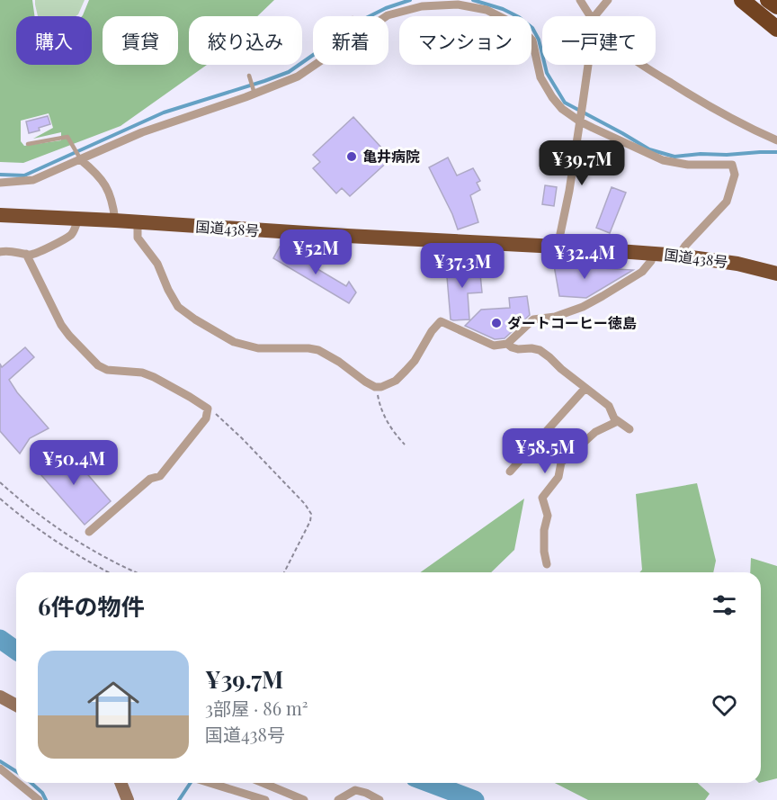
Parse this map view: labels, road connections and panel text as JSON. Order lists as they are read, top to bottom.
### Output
{
  "streets": {
    "highway": ["国道438号"]
  },
  "places": ["亀井病院", "ダートコーヒー徳島"],
  "page": {
    "chip": [
      "購入",
      "賃貸",
      "絞り込み",
      "新着",
      "マンション",
      "一戸建て"
    ],
    "price": [
      "¥39.7M",
      "¥52M",
      "¥32.4M",
      "¥37.3M",
      "¥58.5M",
      "¥50.4M"
    ],
    "heading": "6件の物件",
    "list": [
      {
        "name": "¥39.7M",
        "note": "3部屋 · 86 m² · 国道438号"
      }
    ]
  }
}
